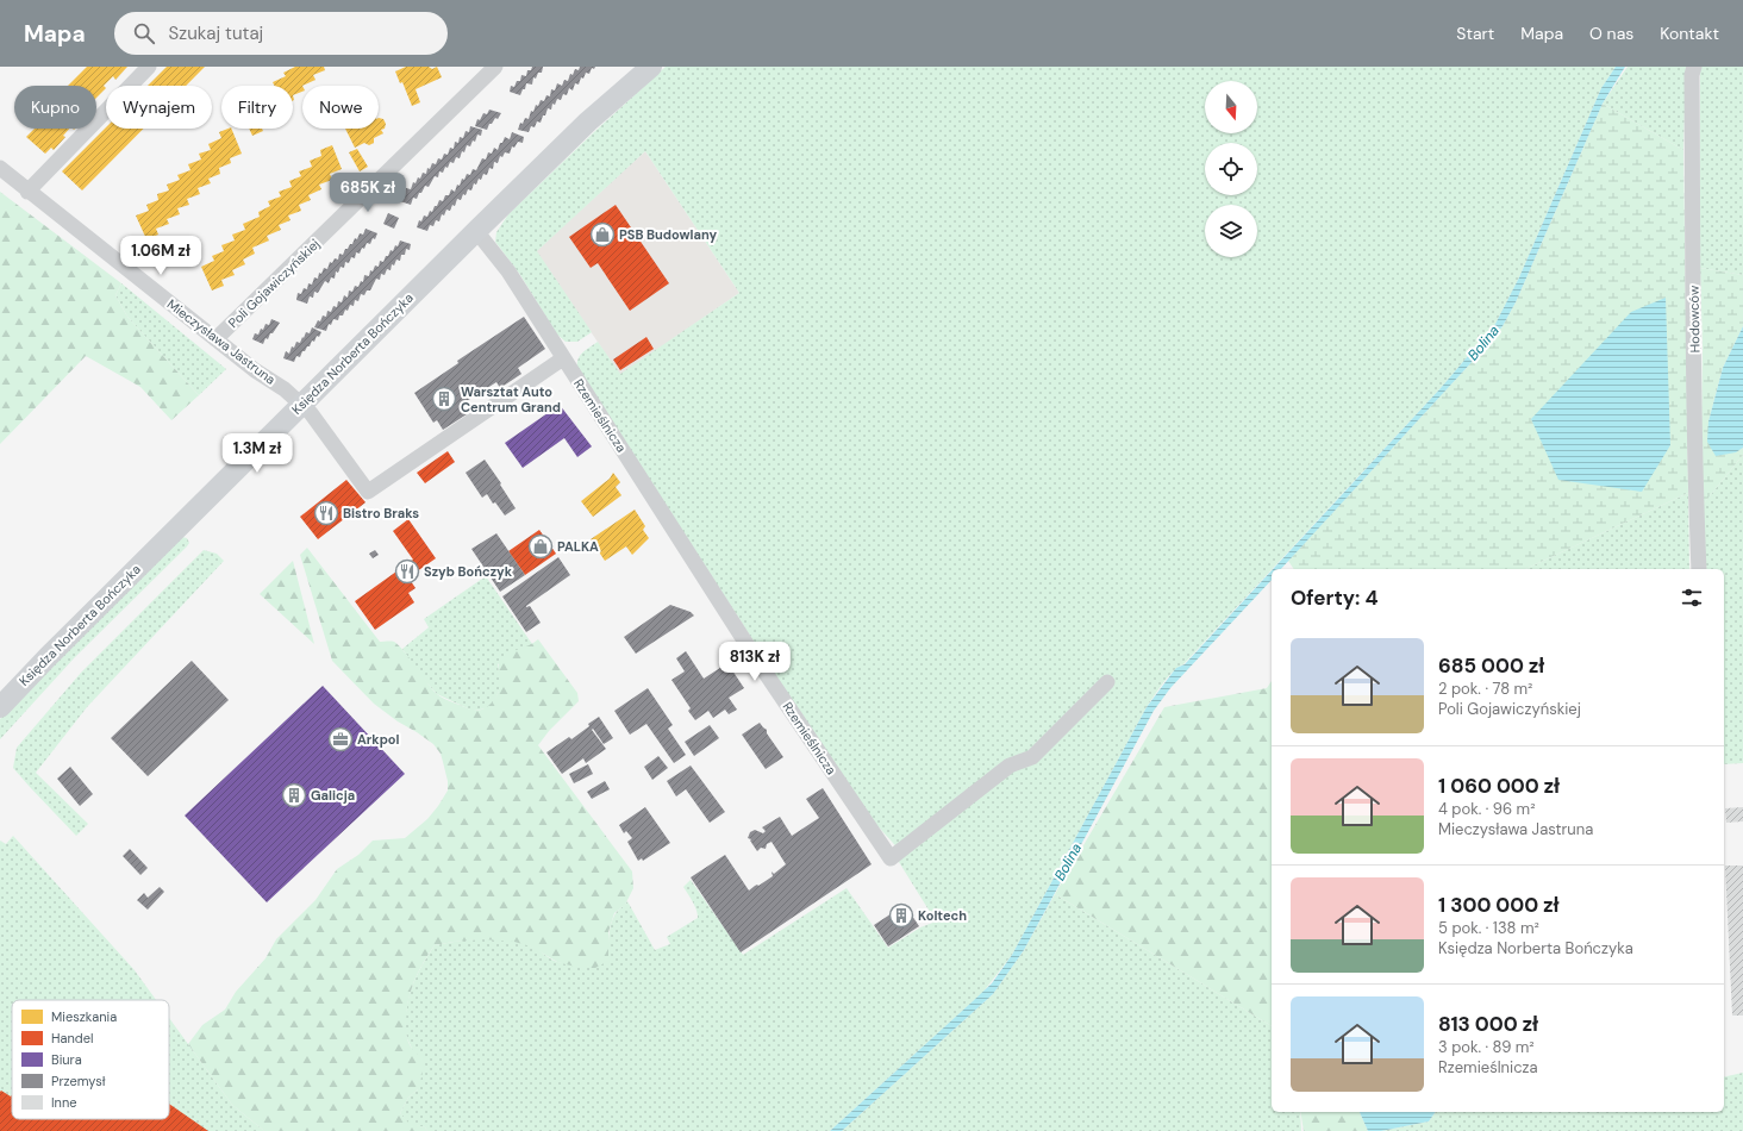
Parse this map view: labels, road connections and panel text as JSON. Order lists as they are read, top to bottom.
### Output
{
  "streets": {
    "street": [
      "Poli Gojawiczyńskiej",
      "Hodowców",
      "Mieczysława Jastruna",
      "Księdza Norberta Bończyka",
      "Rzemieślnicza"
    ]
  },
  "crossings": [
    ["Poli Gojawiczyńskiej", "Mieczysława Jastruna"],
    ["Mieczysława Jastruna", "Księdza Norberta Bończyka"],
    ["Księdza Norberta Bończyka", "Rzemieślnicza"]
  ],
  "water": ["Bolina"],
  "places": {
    "shop": ["PSB Budowlany", "PALKA"],
    "building": ["Warsztat Auto Centrum Grand", "Galicja", "Koltech"],
    "restaurant": ["Bistro Braks", "Szyb Bończyk"],
    "office": ["Arkpol"]
  },
  "legend": [
    "Mieszkania",
    "Handel",
    "Biura",
    "Przemysł",
    "Inne"
  ],
  "north": "bottom",
  "page": {
    "header": "Mapa",
    "search": "Szukaj tutaj",
    "nav": [
      "Start",
      "Mapa",
      "O nas",
      "Kontakt"
    ],
    "chip": [
      "Kupno",
      "Wynajem",
      "Filtry",
      "Nowe"
    ],
    "price": [
      "685K zł",
      "1.06M zł",
      "1.3M zł",
      "813K zł"
    ],
    "heading": "Oferty: 4",
    "list": [
      {
        "name": "685 000 zł",
        "note": "2 pok. · 78 m² · Poli Gojawiczyńskiej"
      },
      {
        "name": "1 060 000 zł",
        "note": "4 pok. · 96 m² · Mieczysława Jastruna"
      },
      {
        "name": "1 300 000 zł",
        "note": "5 pok. · 138 m² · Księdza Norberta Bończyka"
      },
      {
        "name": "813 000 zł",
        "note": "3 pok. · 89 m² · Rzemieślnicza"
      }
    ]
  }
}
